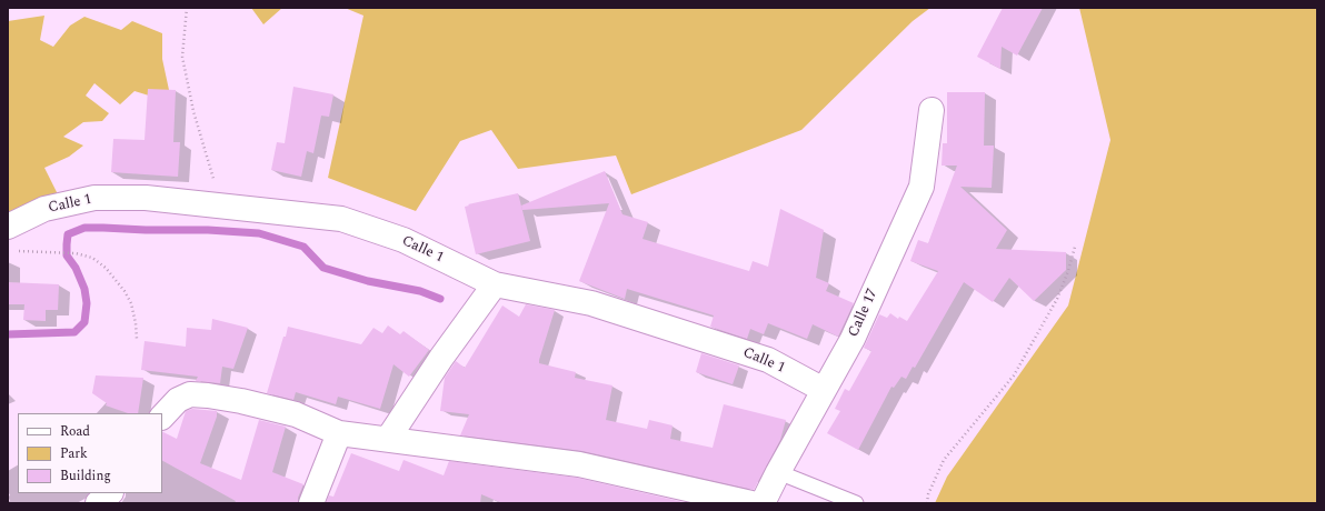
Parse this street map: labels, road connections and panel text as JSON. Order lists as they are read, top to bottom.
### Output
{
  "streets": {
    "street": ["Calle 1", "Calle 17"]
  },
  "crossings": [
    ["Calle 1", "Calle 17"]
  ],
  "legend": ["Road", "Park", "Building"]
}
